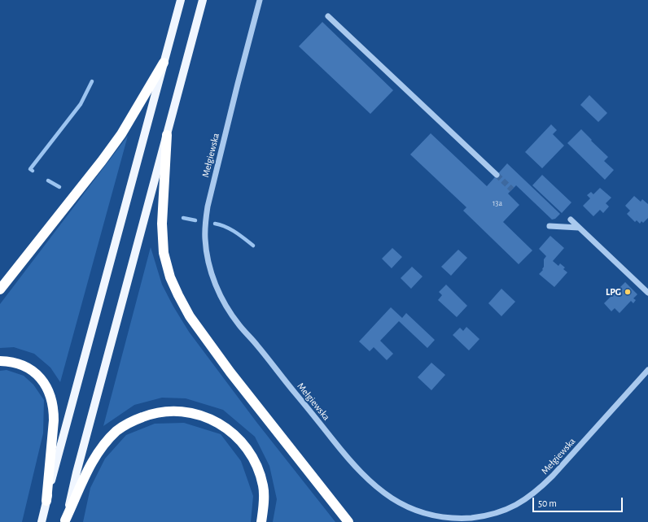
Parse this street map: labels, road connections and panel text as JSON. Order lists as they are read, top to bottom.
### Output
{
  "streets": {
    "street": ["Mełgiewska"]
  },
  "places": ["LPG"],
  "house_numbers": ["13a"],
  "scale_bar": "50 m"
}
